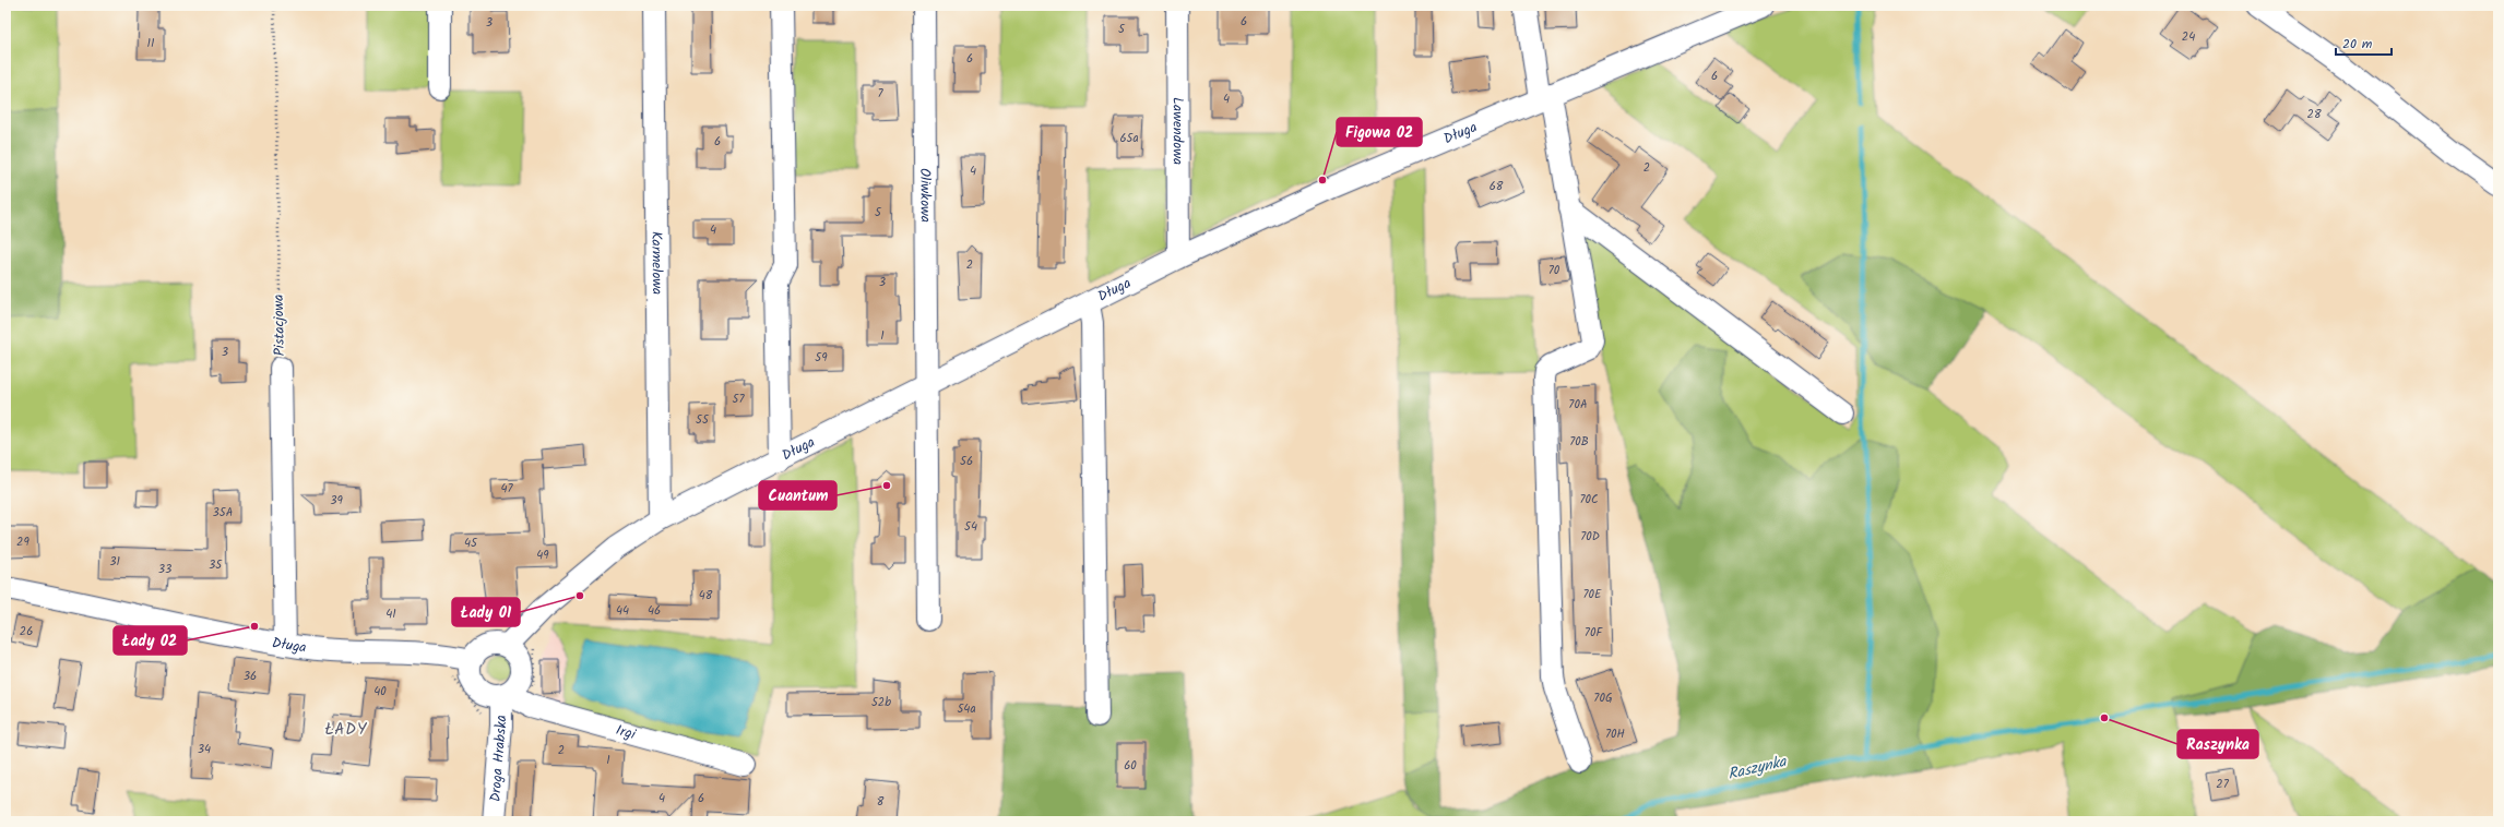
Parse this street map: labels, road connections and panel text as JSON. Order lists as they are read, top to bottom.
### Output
{
  "streets": {
    "street": [
      "Lawendowa",
      "Długa",
      "Oliwkowa",
      "Karmelowa",
      "Pistacjowa",
      "Irgi",
      "Droga Hrabska"
    ]
  },
  "crossings": [
    ["Lawendowa", "Długa"],
    ["Długa", "Oliwkowa"],
    ["Długa", "Karmelowa"],
    ["Długa", "Pistacjowa"],
    ["Długa", "Irgi"],
    ["Długa", "Droga Hrabska"],
    ["Irgi", "Droga Hrabska"]
  ],
  "districts": ["ŁADY"],
  "water": ["Raszynka"],
  "places": [
    "Figowa 02",
    "Cuantum",
    "Łady 01",
    "Łady 02",
    "Raszynka"
  ],
  "house_numbers": [
    "6",
    "3",
    "5",
    "24",
    "11",
    "6",
    "6",
    "7",
    "4",
    "28",
    "65a",
    "6",
    "2",
    "4",
    "68",
    "5",
    "4",
    "2",
    "70",
    "3",
    "1",
    "3",
    "59",
    "57",
    "70A",
    "55",
    "70B",
    "56",
    "47",
    "70C",
    "39",
    "35A",
    "54",
    "70D",
    "29",
    "45",
    "49",
    "31",
    "35",
    "33",
    "70E",
    "48",
    "44",
    "46",
    "41",
    "26",
    "70F",
    "36",
    "40",
    "70G",
    "52b",
    "54a",
    "70H",
    "34",
    "2",
    "1",
    "60",
    "27",
    "4",
    "6",
    "8"
  ],
  "scale_bar": "20 m"
}
